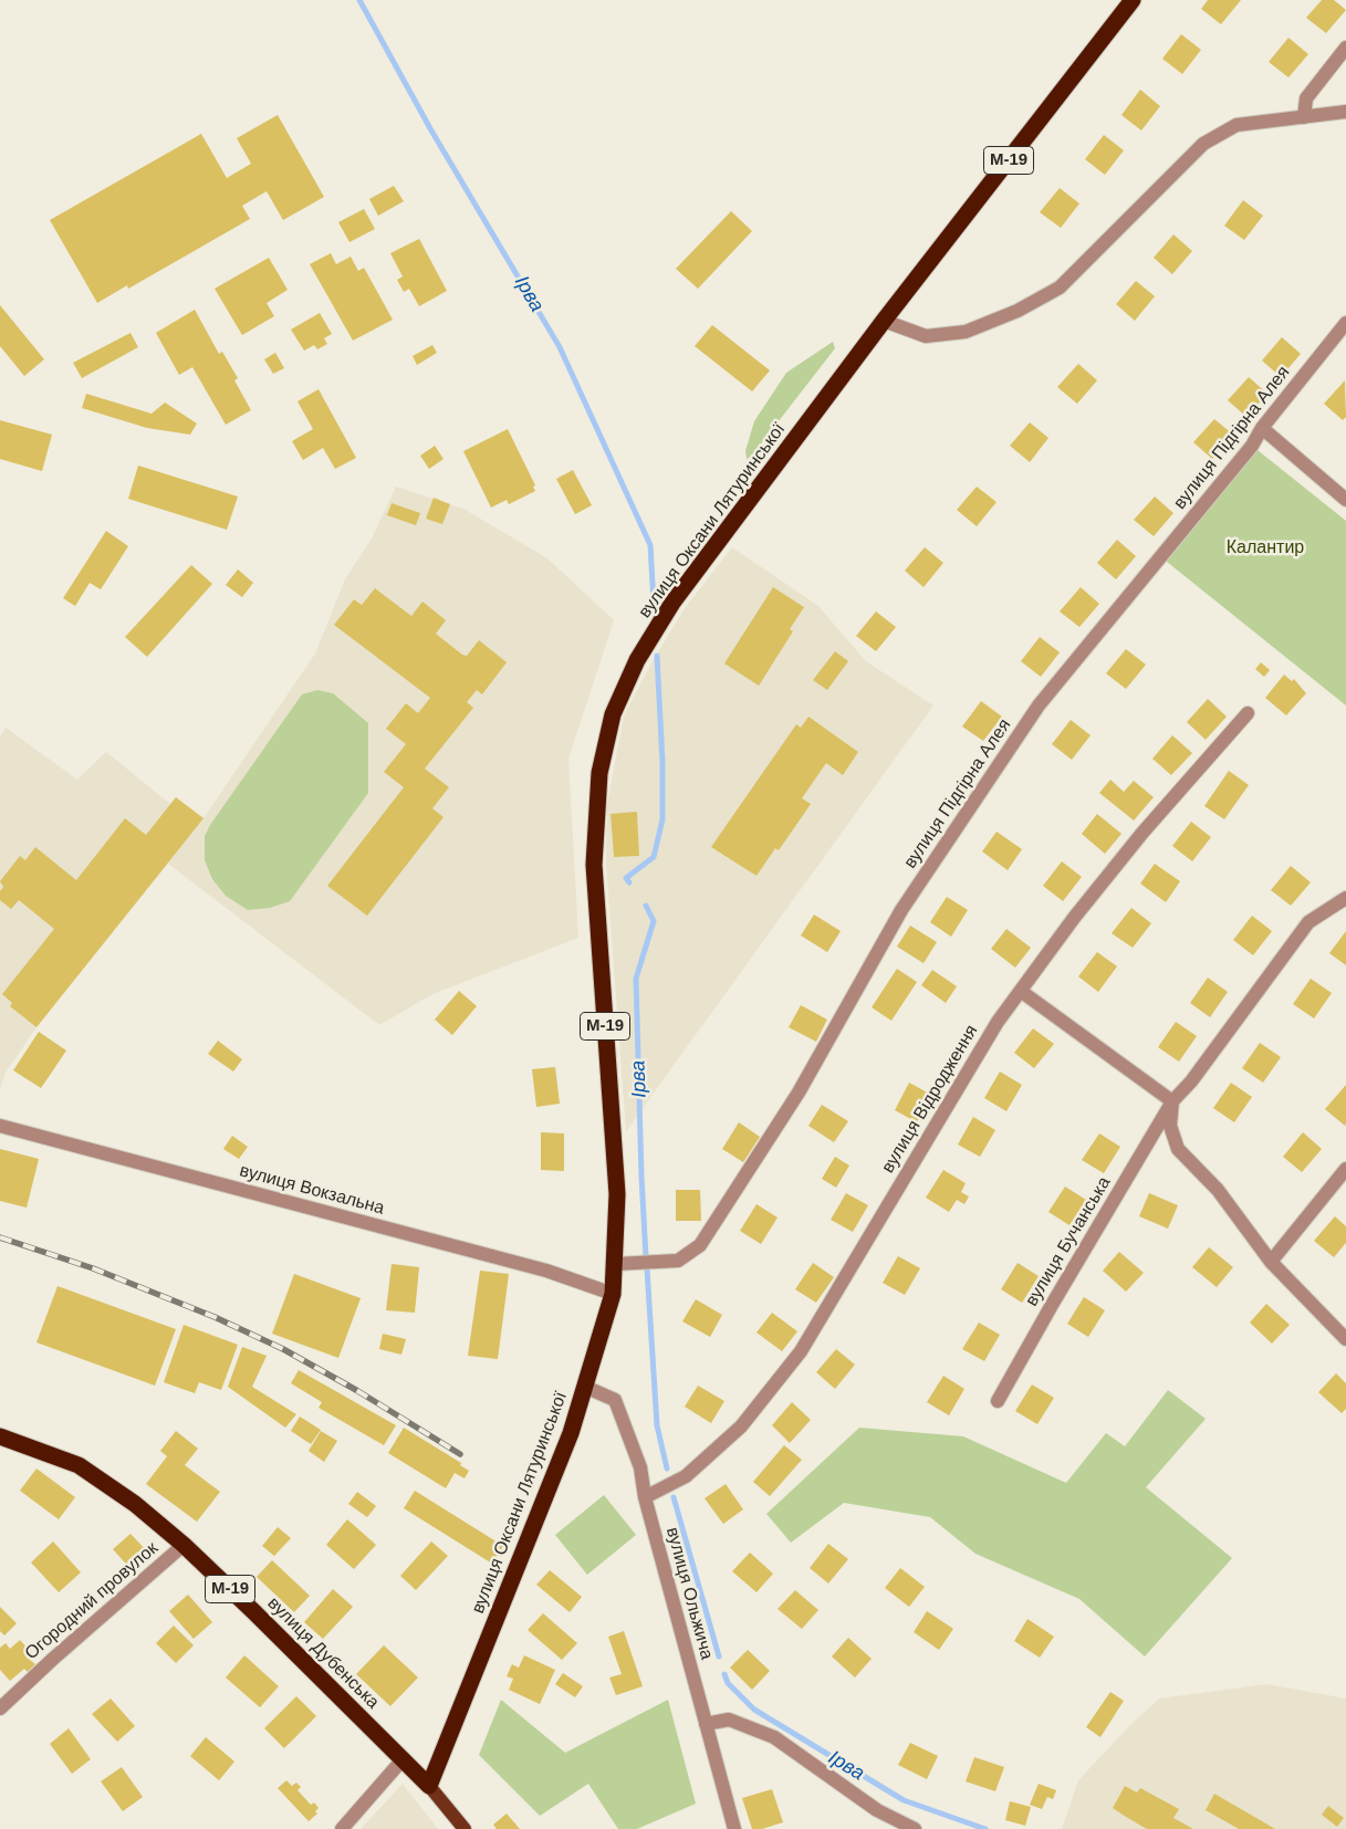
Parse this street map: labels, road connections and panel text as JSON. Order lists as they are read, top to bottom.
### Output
{
  "streets": {
    "highway": ["М-19", "вулиця Оксани Лятуринської", "вулиця Дубенська"],
    "street": [
      "вулиця Підгірна Алея",
      "вулиця Відродження",
      "вулиця Вокзальна",
      "вулиця Бучанська",
      "вулиця Ольжича",
      "Огородний провулок"
    ]
  },
  "crossings": [
    ["М-19", "вулиця Оксани Лятуринської"],
    ["вулиця Підгірна Алея", "вулиця Оксани Лятуринської"],
    ["вулиця Оксани Лятуринської", "вулиця Вокзальна"],
    ["вулиця Оксани Лятуринської", "вулиця Ольжича"],
    ["вулиця Оксани Лятуринської", "вулиця Дубенська"],
    ["вулиця Відродження", "вулиця Ольжича"],
    ["Огородний провулок", "вулиця Дубенська"]
  ],
  "water": ["Ірва"],
  "parks": ["Калантир"]
}
